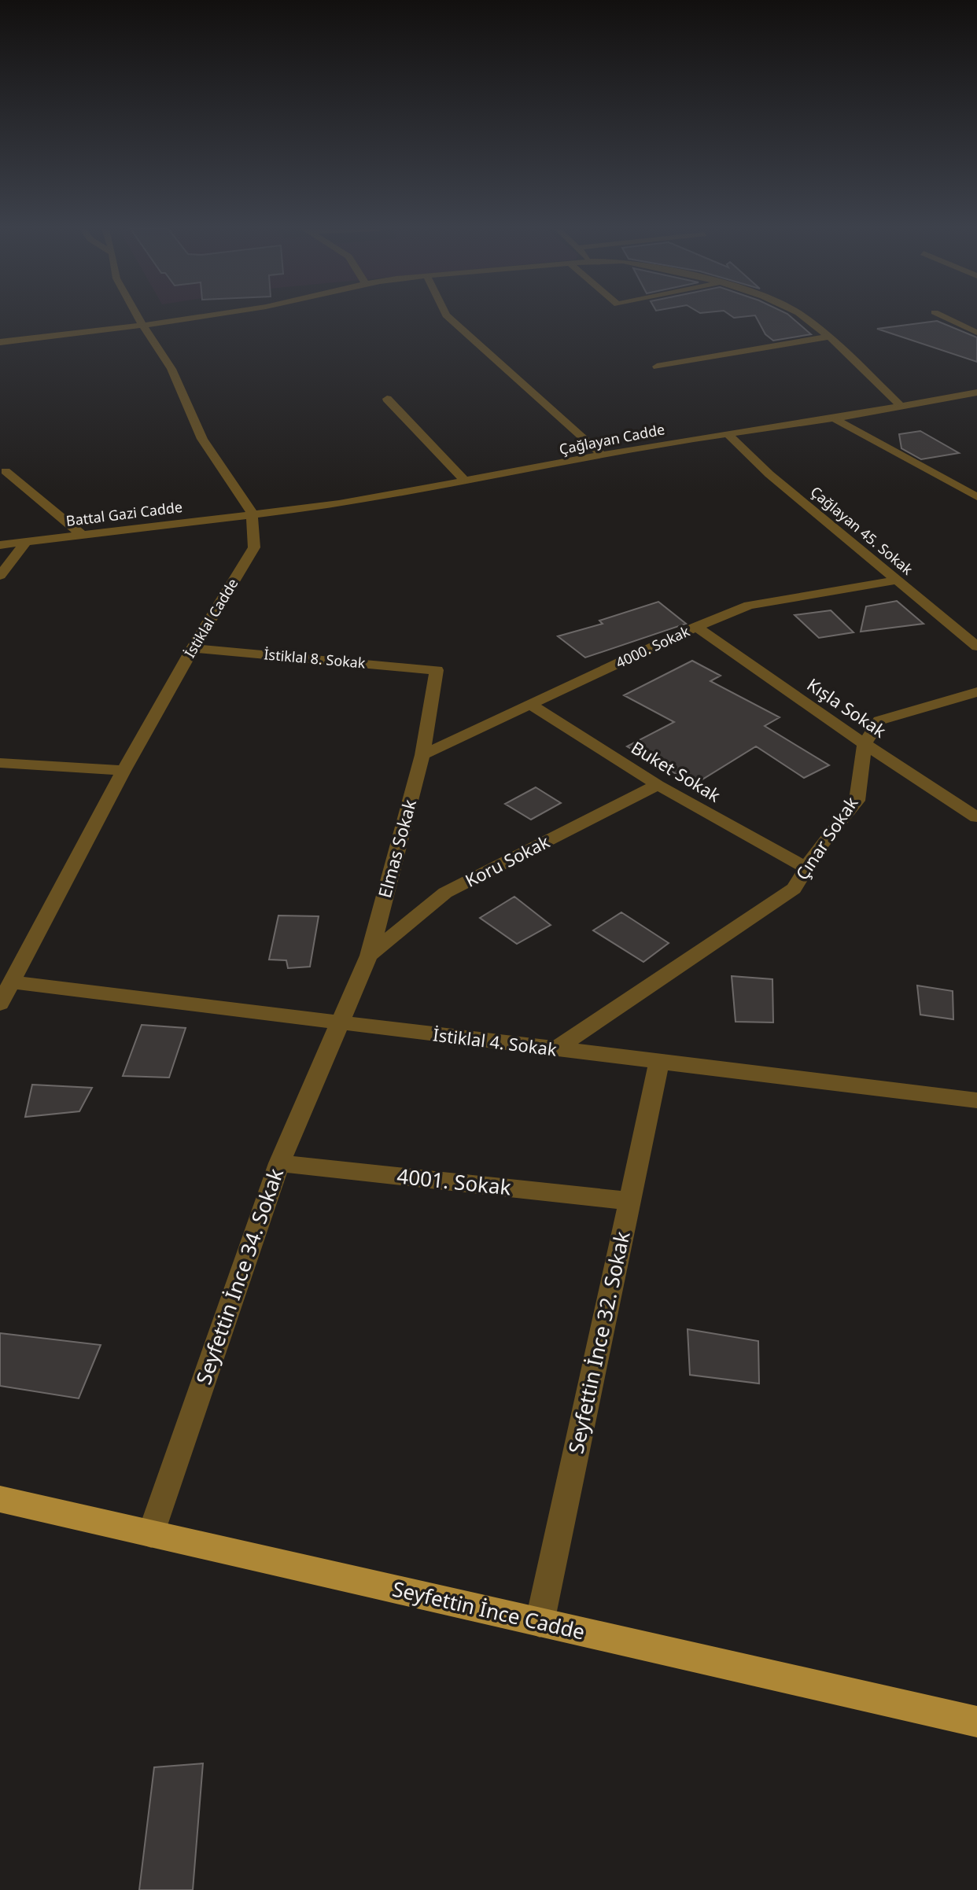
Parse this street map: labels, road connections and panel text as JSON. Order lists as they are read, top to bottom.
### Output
{
  "streets": {
    "main road": ["Seyfettin İnce Cadde"],
    "street": [
      "Çağlayan Cadde",
      "Battal Gazi Cadde",
      "Çağlayan 45. Sokak",
      "İstiklal Cadde",
      "4000. Sokak",
      "İstiklal 8. Sokak",
      "Kışla Sokak",
      "Buket Sokak",
      "Çınar Sokak",
      "Elmas Sokak",
      "Koru Sokak",
      "İstiklal 4. Sokak",
      "4001. Sokak",
      "Seyfettin İnce 34. Sokak",
      "Seyfettin İnce 32. Sokak"
    ]
  },
  "crossings": [
    ["Çağlayan Cadde", "Battal Gazi Cadde"],
    ["Çağlayan Cadde", "Çağlayan 45. Sokak"],
    ["Çağlayan Cadde", "İstiklal Cadde"],
    ["Battal Gazi Cadde", "İstiklal Cadde"],
    ["Çağlayan 45. Sokak", "4000. Sokak"],
    ["İstiklal Cadde", "İstiklal 8. Sokak"],
    ["İstiklal Cadde", "İstiklal 4. Sokak"],
    ["4000. Sokak", "Kışla Sokak"],
    ["4000. Sokak", "Buket Sokak"],
    ["4000. Sokak", "Elmas Sokak"],
    ["İstiklal 8. Sokak", "Elmas Sokak"],
    ["Kışla Sokak", "Çınar Sokak"],
    ["Buket Sokak", "Çınar Sokak"],
    ["Buket Sokak", "Koru Sokak"],
    ["Çınar Sokak", "İstiklal 4. Sokak"],
    ["Elmas Sokak", "Koru Sokak"],
    ["Elmas Sokak", "İstiklal 4. Sokak"],
    ["Elmas Sokak", "Seyfettin İnce 34. Sokak"],
    ["İstiklal 4. Sokak", "Seyfettin İnce 34. Sokak"],
    ["İstiklal 4. Sokak", "Seyfettin İnce 32. Sokak"],
    ["4001. Sokak", "Seyfettin İnce 34. Sokak"],
    ["4001. Sokak", "Seyfettin İnce 32. Sokak"],
    ["Seyfettin İnce 34. Sokak", "Seyfettin İnce Cadde"],
    ["Seyfettin İnce 32. Sokak", "Seyfettin İnce Cadde"]
  ]
}
